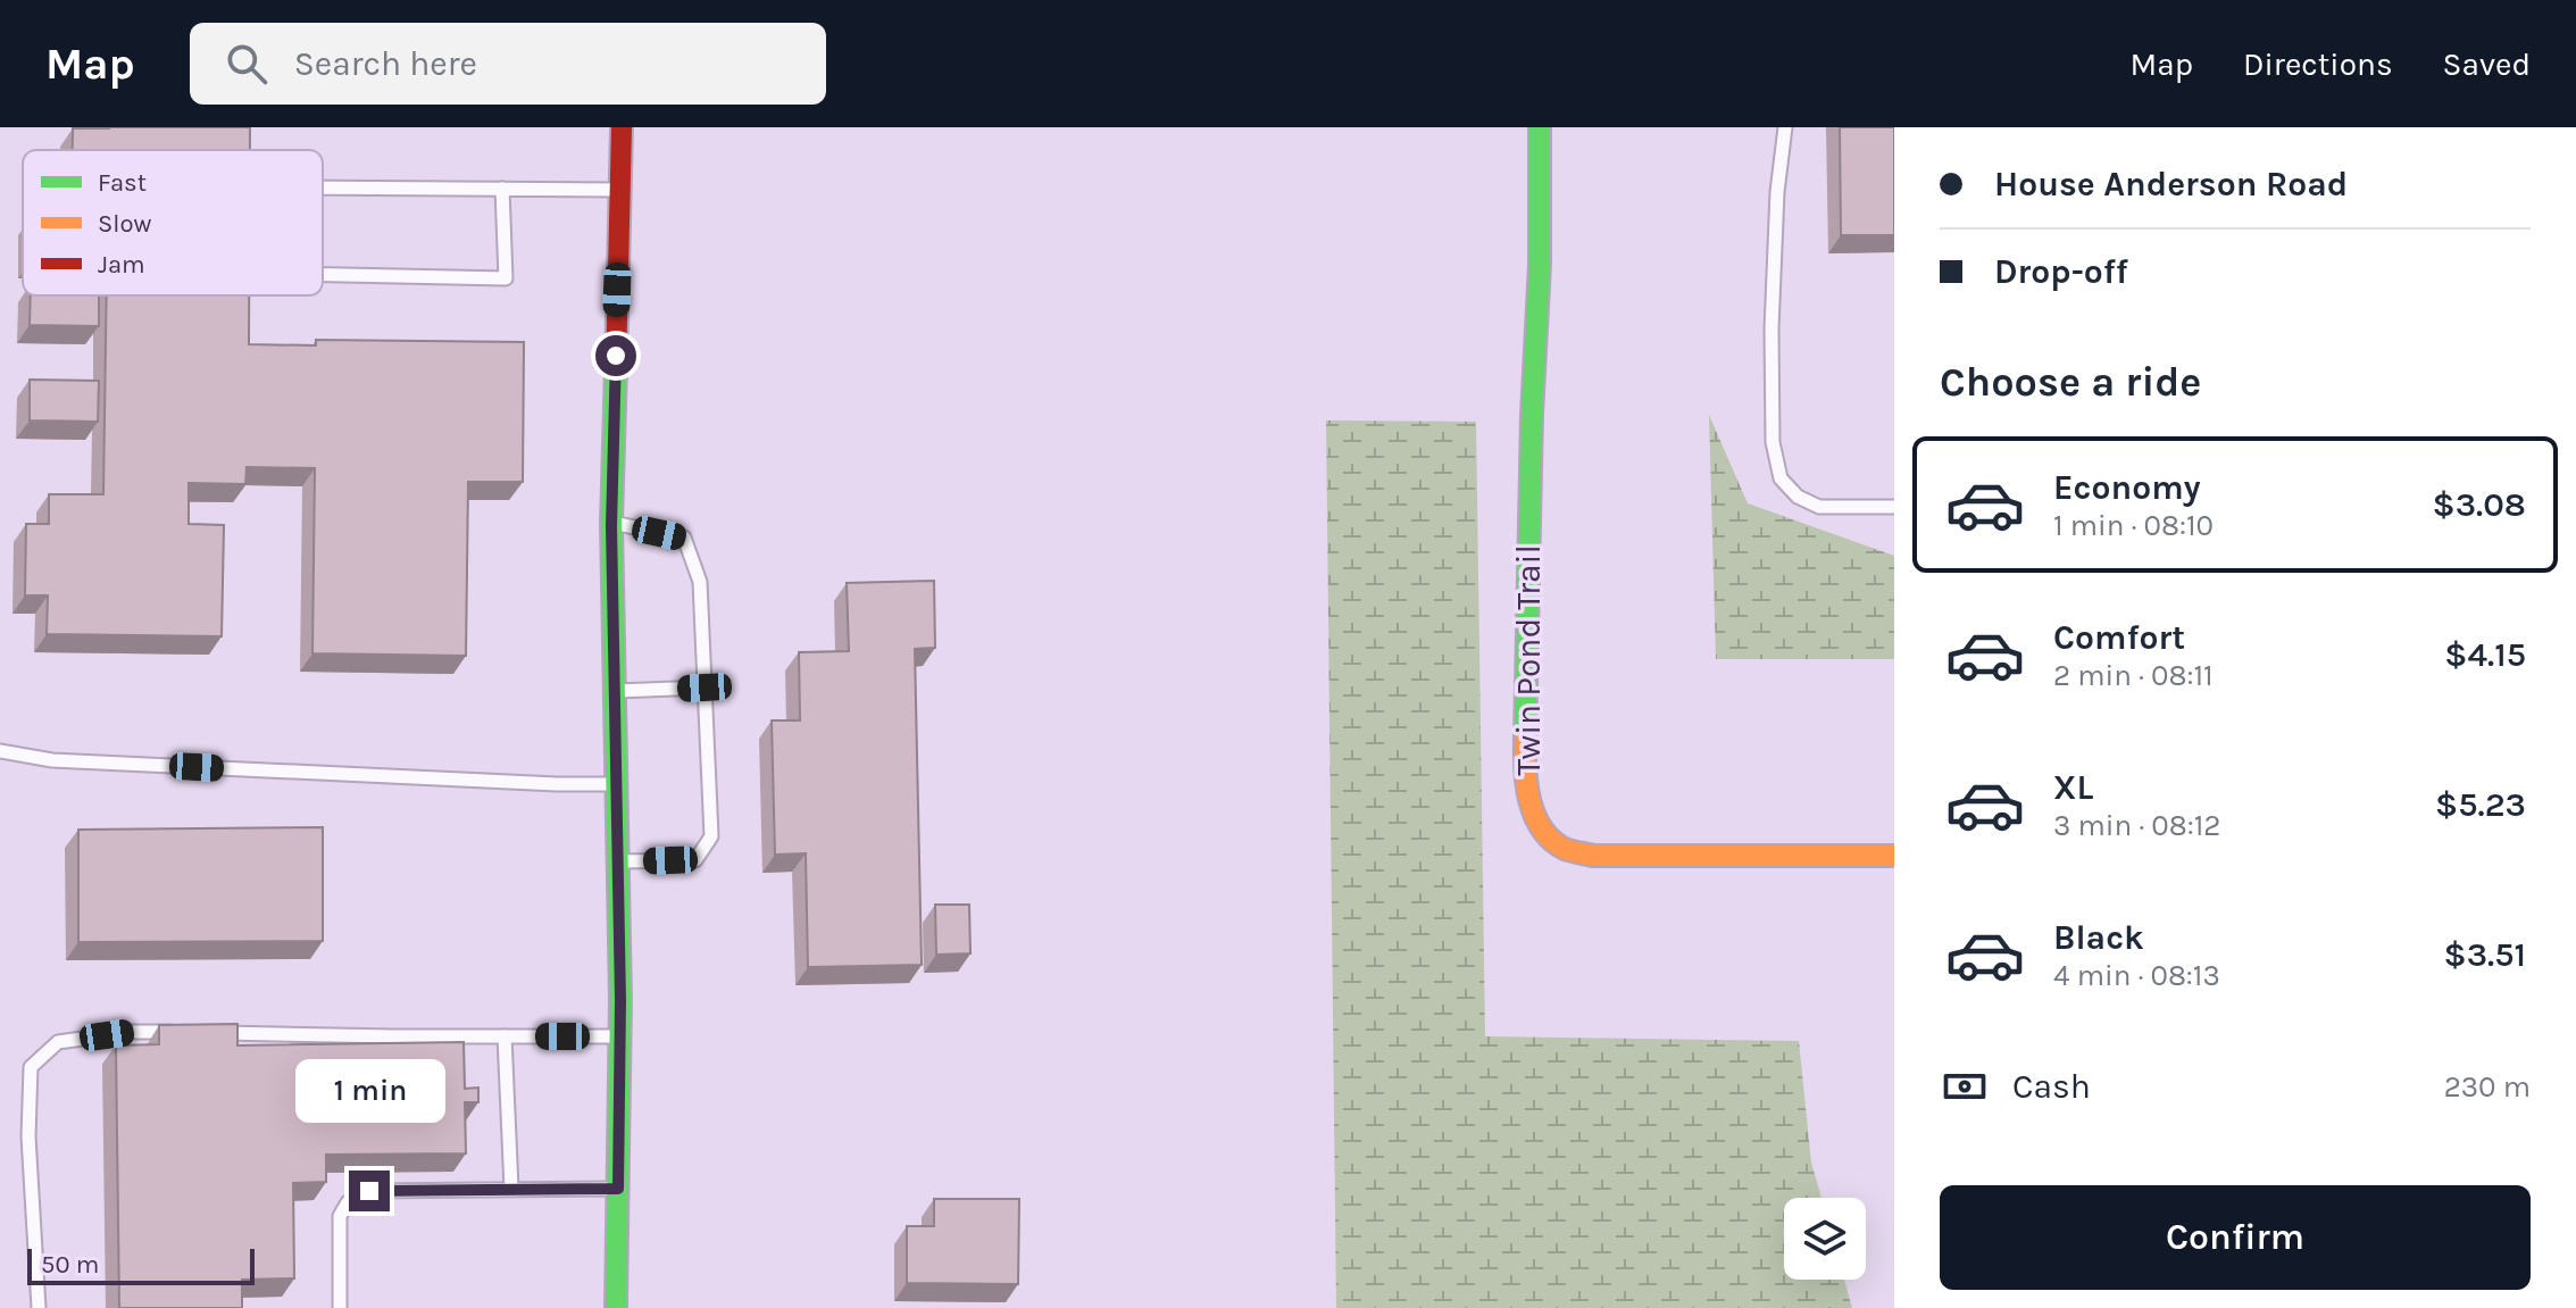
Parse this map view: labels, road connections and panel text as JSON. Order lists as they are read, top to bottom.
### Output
{
  "streets": {
    "street": ["Twin Pond Trail"]
  },
  "legend": ["Fast", "Slow", "Jam"],
  "scale_bar": "50 m",
  "page": {
    "header": "Map",
    "search": "Search here",
    "nav": ["Map", "Directions", "Saved"],
    "banner": ["House Anderson Road", "Drop-off"],
    "heading": "Choose a ride",
    "list": [
      {
        "name": "Economy",
        "note": "1 min · 08:10",
        "value": "$3.08"
      },
      {
        "name": "Comfort",
        "note": "2 min · 08:11",
        "value": "$4.15"
      },
      {
        "name": "XL",
        "note": "3 min · 08:12",
        "value": "$5.23"
      },
      {
        "name": "Black",
        "note": "4 min · 08:13",
        "value": "$3.51"
      }
    ],
    "pay": ["Cash", "230 m"],
    "bubble": "1 min",
    "buttons": "Confirm",
    "scale": "50 m"
  }
}
